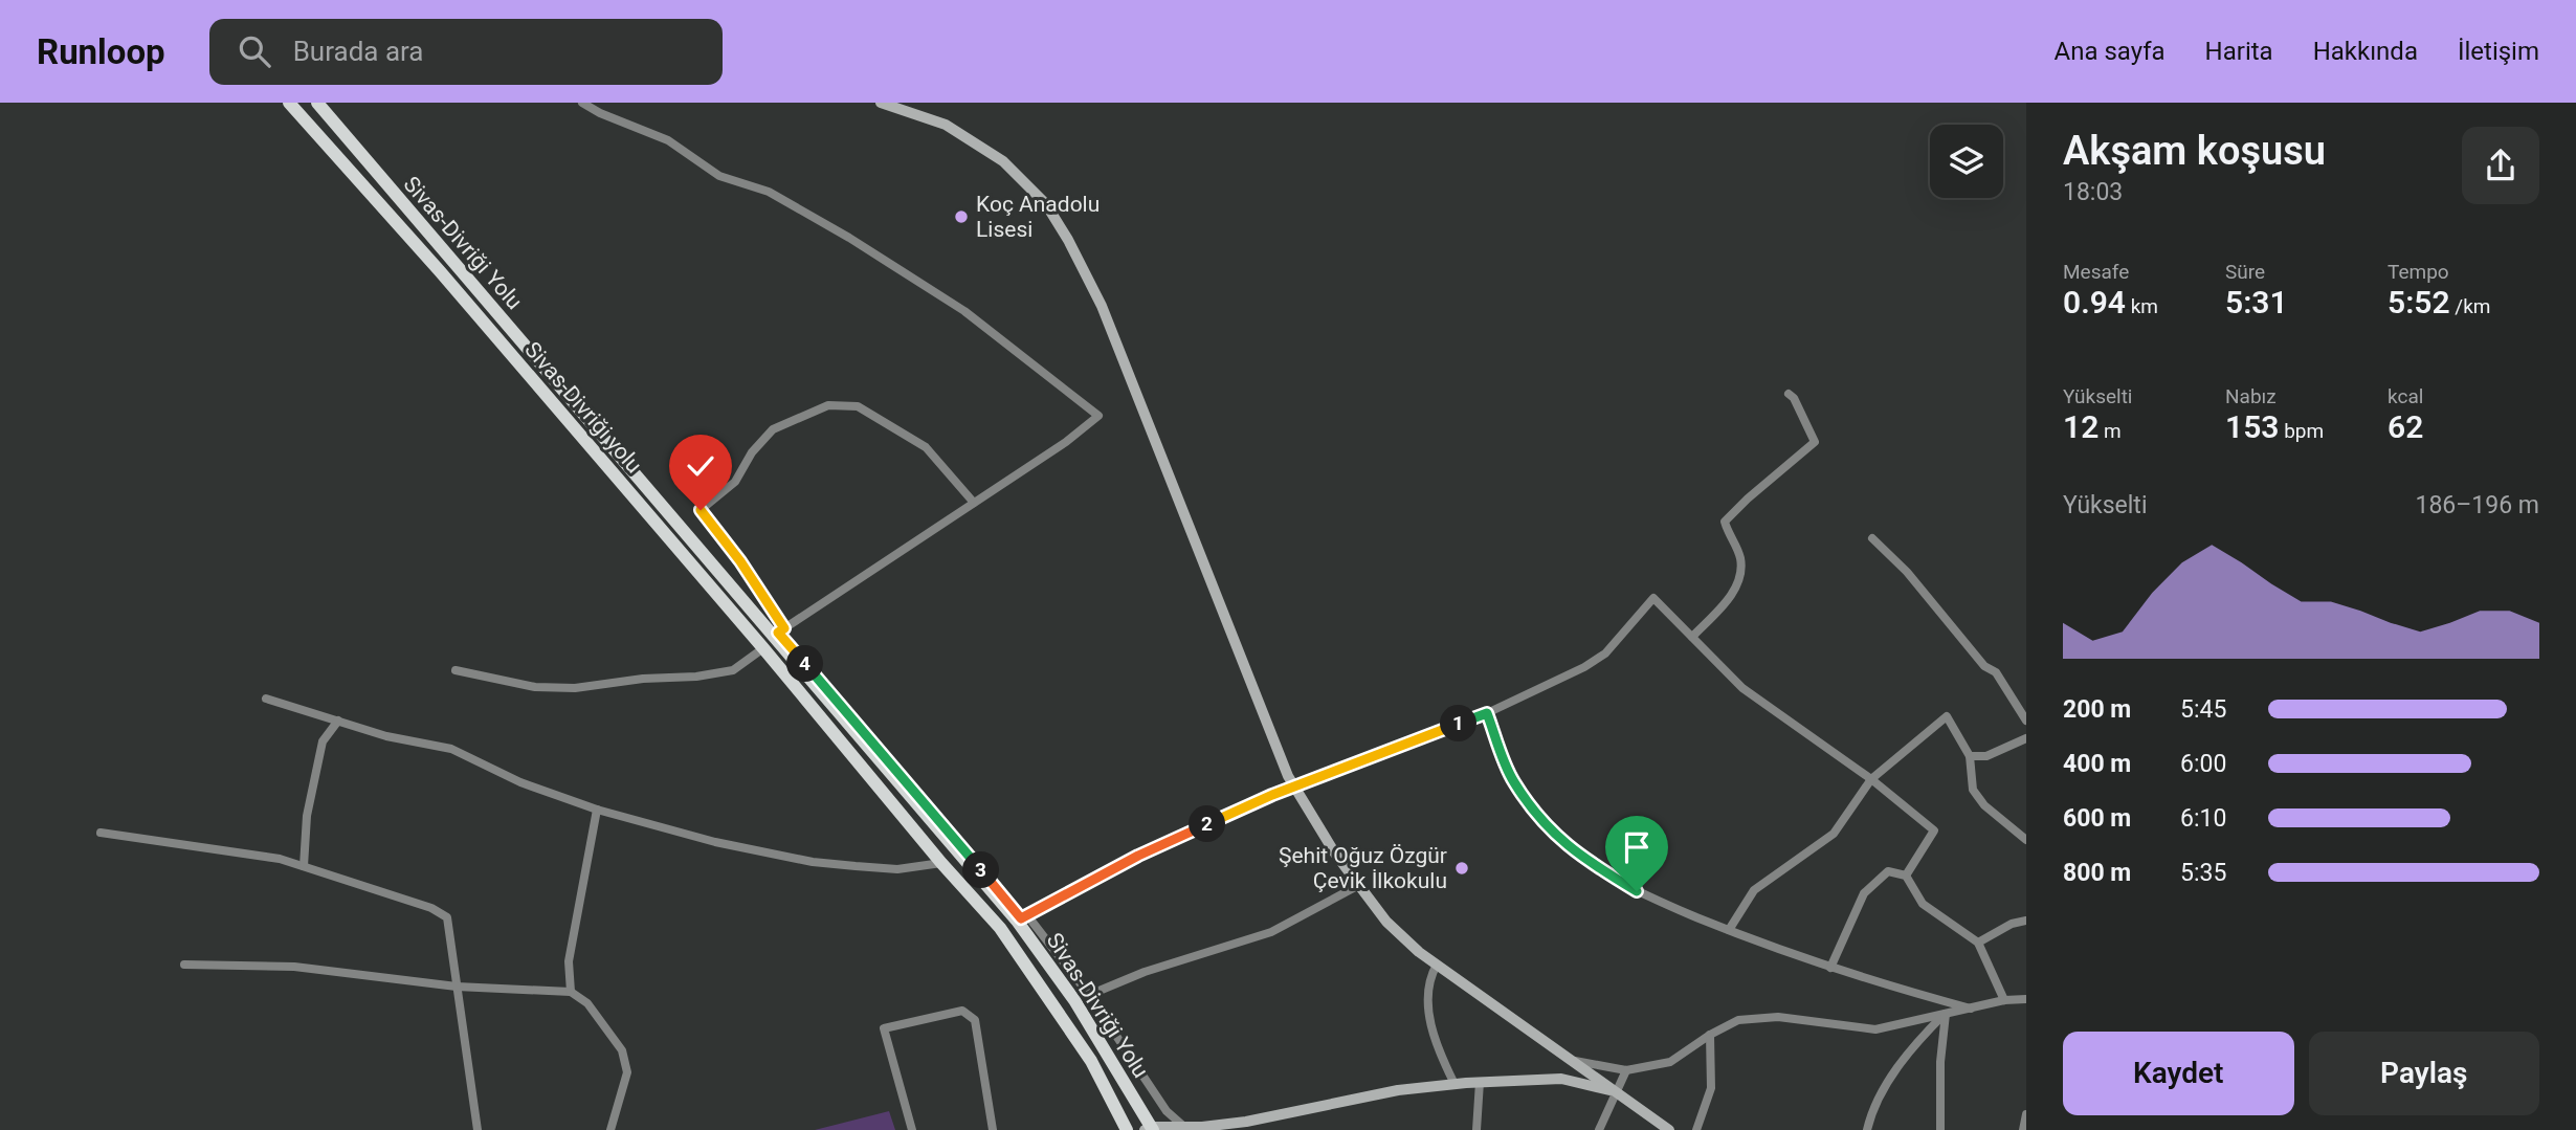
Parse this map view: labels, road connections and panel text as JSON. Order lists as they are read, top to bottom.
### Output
{
  "streets": {
    "main road": ["Sivas-Divriği Yolu", "Sivas-Divriği yolu"]
  },
  "places": ["Koç Anadolu Lisesi", "Şehit Oğuz Özgür Çevik İlkokulu"],
  "page": {
    "header": "Runloop",
    "search": "Burada ara",
    "nav": [
      "Ana sayfa",
      "Harita",
      "Hakkında",
      "İletişim"
    ],
    "heading": ["Akşam koşusu", "18:03"],
    "stats": [
      ["Mesafe", "0.94 km"],
      ["Süre", "5:31"],
      ["Tempo", "5:52 /km"],
      ["Yükselti", "12 m"],
      ["Nabız", "153 bpm"],
      ["kcal", "62"]
    ],
    "chart": ["Yükselti", "186–196 m"],
    "pins": [
      "4",
      "1",
      "2",
      "3"
    ],
    "list": [
      {
        "name": "200 m",
        "note": "5:45"
      },
      {
        "name": "400 m",
        "note": "6:00"
      },
      {
        "name": "600 m",
        "note": "6:10"
      },
      {
        "name": "800 m",
        "note": "5:35"
      }
    ],
    "buttons": ["Kaydet", "Paylaş"]
  }
}
